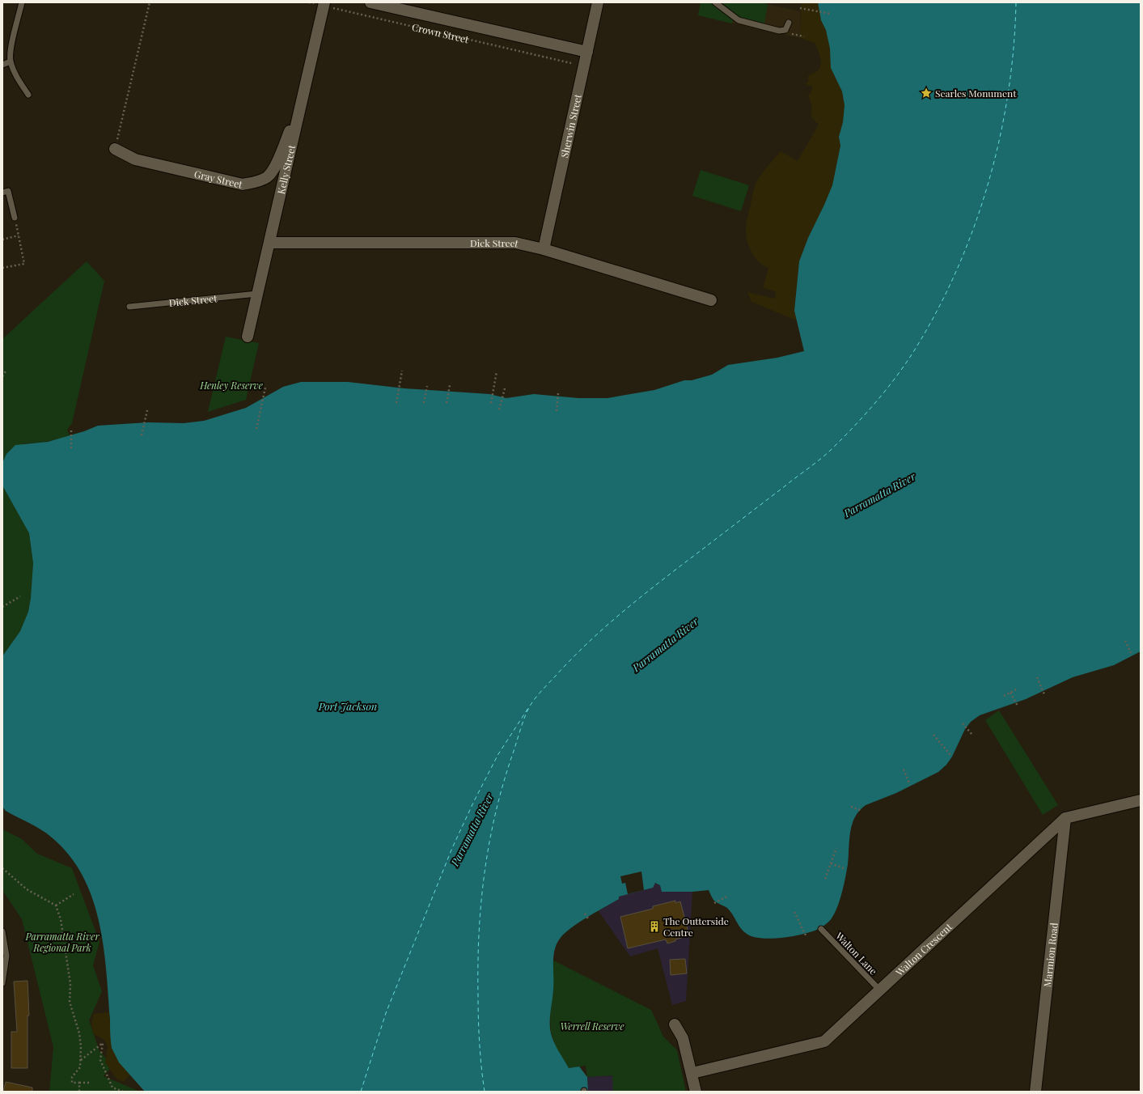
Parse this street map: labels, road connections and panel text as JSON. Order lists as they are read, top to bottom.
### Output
{
  "streets": {
    "street": [
      "Crown Street",
      "Sherwin Street",
      "Kelly Street",
      "Gray Street",
      "Dick Street",
      "Walton Crescent",
      "Marmion Road"
    ],
    "lane": ["Walton Lane"]
  },
  "crossings": [
    ["Crown Street", "Sherwin Street"],
    ["Crown Street", "Kelly Street"],
    ["Sherwin Street", "Dick Street"],
    ["Kelly Street", "Gray Street"],
    ["Kelly Street", "Dick Street"],
    ["Walton Crescent", "Walton Lane"],
    ["Walton Crescent", "Marmion Road"]
  ],
  "water": ["Parramatta River", "Port Jackson"],
  "parks": ["Henley Reserve", "Parramatta River Regional Park", "Werrell Reserve"],
  "places": {
    "place": ["Searles Monument"],
    "building": ["The Outterside Centre"]
  }
}
